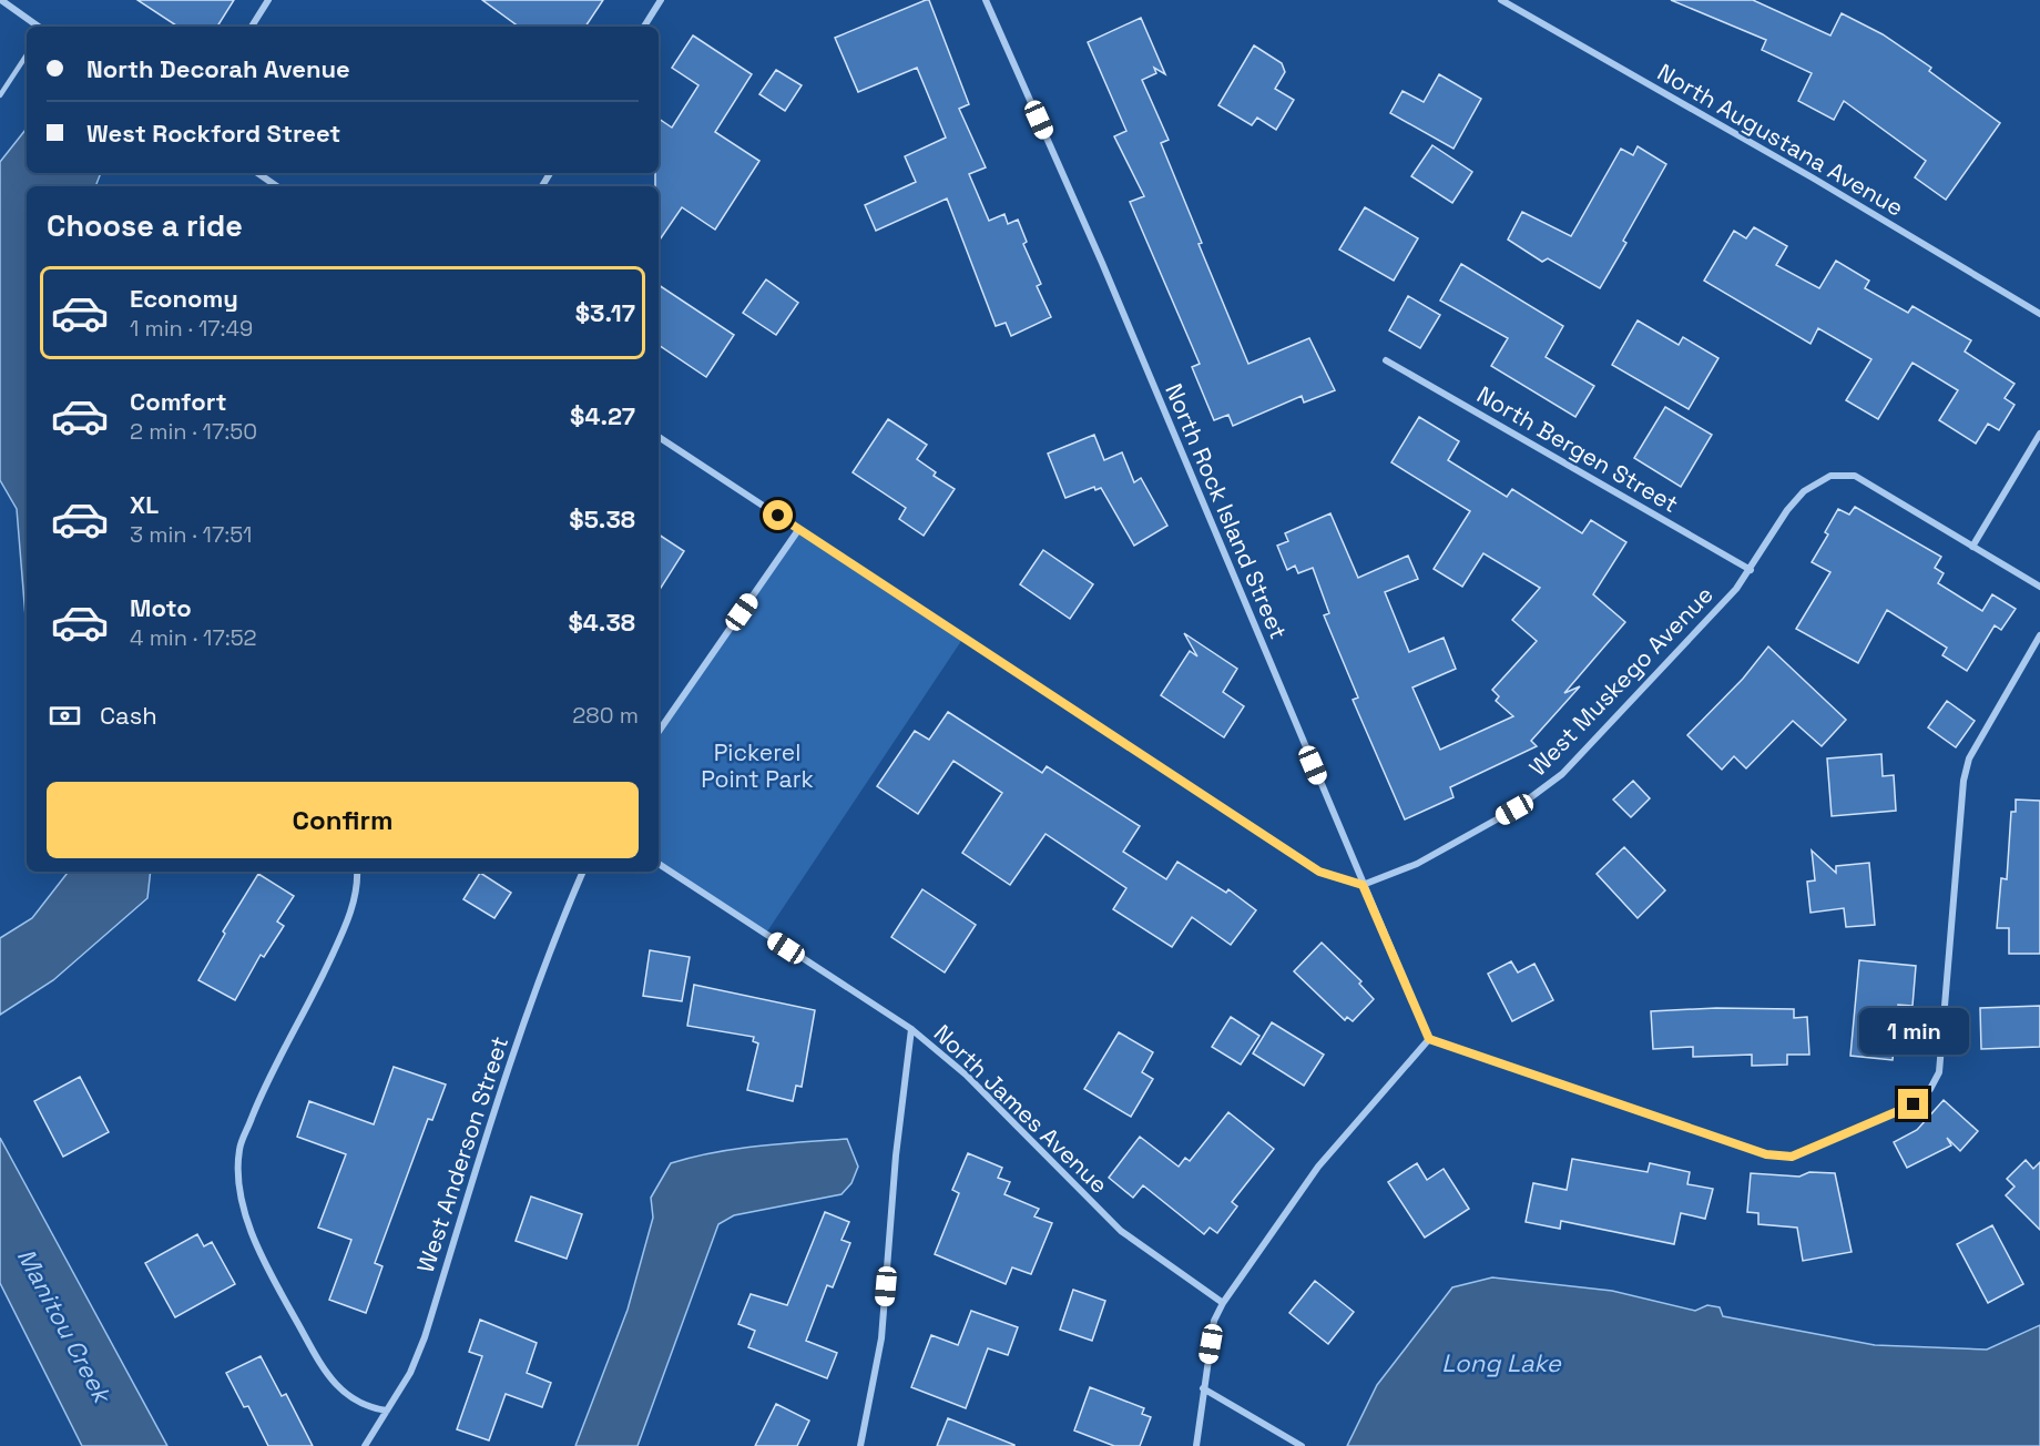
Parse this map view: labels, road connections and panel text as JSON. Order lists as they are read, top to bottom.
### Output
{
  "streets": {
    "street": [
      "North Augustana Avenue",
      "North Bergen Street",
      "North Rock Island Street",
      "West Muskego Avenue",
      "North James Avenue",
      "West Anderson Street"
    ]
  },
  "crossings": [
    ["North Bergen Street", "West Muskego Avenue"],
    ["North Rock Island Street", "West Muskego Avenue"]
  ],
  "water": ["Manitou Creek", "Long Lake"],
  "parks": ["Pickerel Point Park"],
  "page": {
    "banner": ["North Decorah Avenue", "West Rockford Street"],
    "heading": "Choose a ride",
    "list": [
      {
        "name": "Economy",
        "note": "1 min · 17:49",
        "value": "$3.17"
      },
      {
        "name": "Comfort",
        "note": "2 min · 17:50",
        "value": "$4.27"
      },
      {
        "name": "XL",
        "note": "3 min · 17:51",
        "value": "$5.38"
      },
      {
        "name": "Moto",
        "note": "4 min · 17:52",
        "value": "$4.38"
      }
    ],
    "pay": ["Cash", "280 m"],
    "buttons": "Confirm",
    "bubble": "1 min"
  }
}
